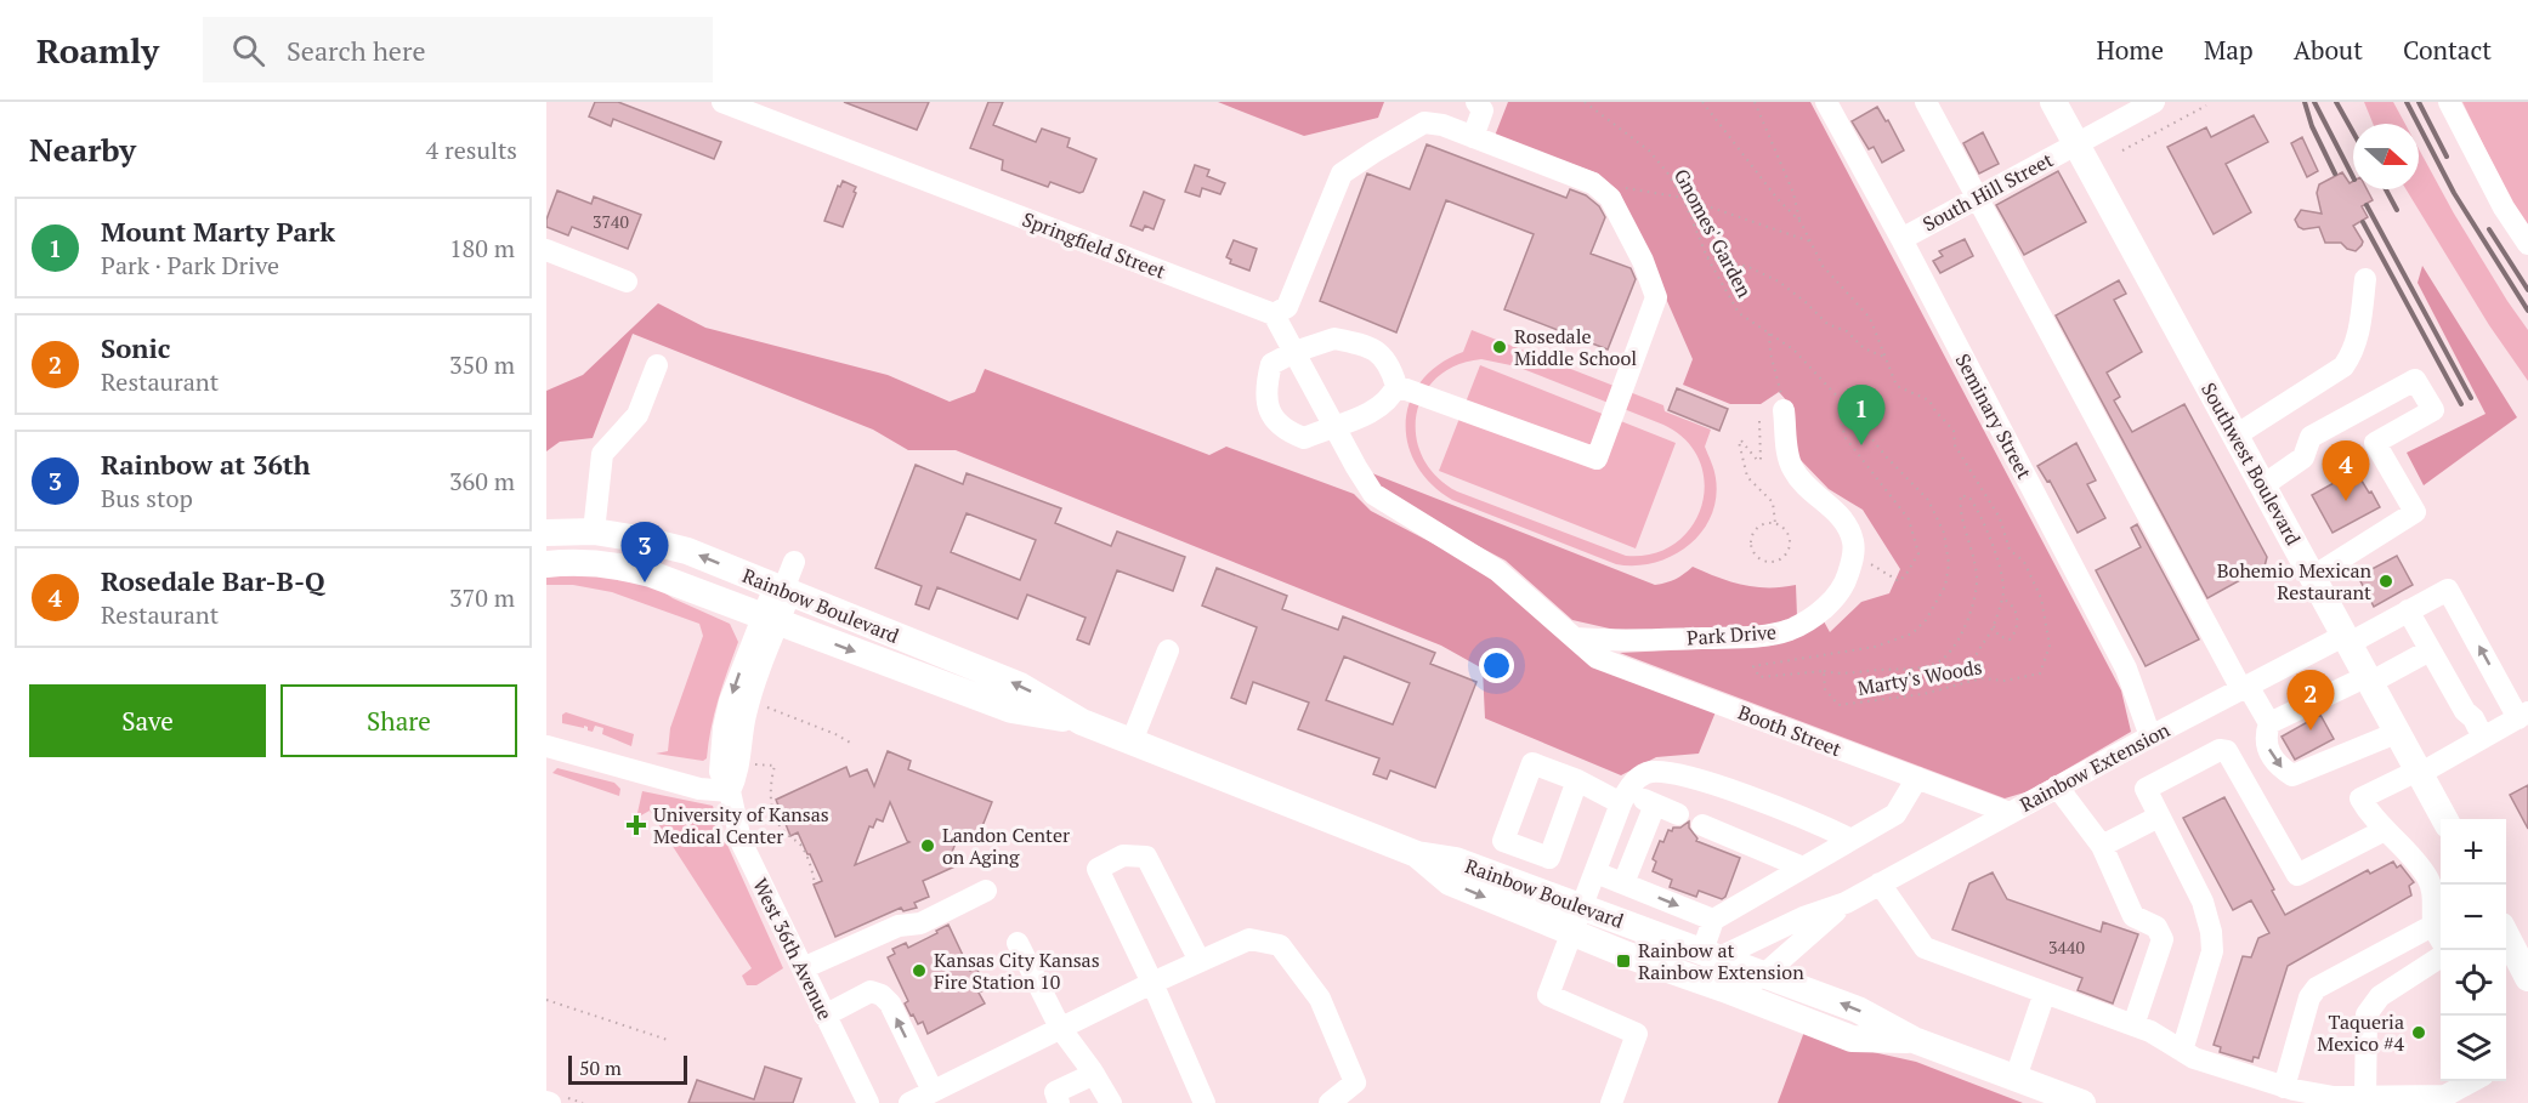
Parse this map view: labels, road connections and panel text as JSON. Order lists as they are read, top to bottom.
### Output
{
  "streets": {
    "main road": ["Southwest Boulevard", "Rainbow Boulevard"],
    "street": [
      "South Hill Street",
      "Springfield Street",
      "Seminary Street",
      "Park Drive",
      "Booth Street",
      "Rainbow Extension",
      "West 36th Avenue"
    ],
    "path": ["Gnomes' Garden", "Marty's Woods"]
  },
  "crossings": [
    ["South Hill Street", "Seminary Street"],
    ["South Hill Street", "Southwest Boulevard"],
    ["Gnomes' Garden", "Marty's Woods"],
    ["Seminary Street", "Rainbow Extension"],
    ["Southwest Boulevard", "Rainbow Extension"],
    ["Rainbow Boulevard", "Rainbow Extension"],
    ["Rainbow Boulevard", "West 36th Avenue"],
    ["Park Drive", "Booth Street"],
    ["Booth Street", "Rainbow Extension"]
  ],
  "places": {
    "other": [
      "Rosedale Middle School",
      "Bohemio Mexican Restaurant",
      "Landon Center on Aging",
      "Kansas City Kansas Fire Station 10",
      "Taqueria Mexico #4"
    ],
    "health": ["University of Kansas Medical Center"],
    "transit": ["Rainbow at Rainbow Extension"]
  },
  "house_numbers": ["3740", "3440"],
  "scale_bar": "50 m",
  "north": "right",
  "page": {
    "header": "Roamly",
    "search": "Search here",
    "nav": [
      "Home",
      "Map",
      "About",
      "Contact"
    ],
    "heading": ["Nearby", "4 results"],
    "list": [
      {
        "mark": "1",
        "name": "Mount Marty Park",
        "note": "Park · Park Drive",
        "value": "180 m"
      },
      {
        "mark": "2",
        "name": "Sonic",
        "note": "Restaurant",
        "value": "350 m"
      },
      {
        "mark": "3",
        "name": "Rainbow at 36th",
        "note": "Bus stop",
        "value": "360 m"
      },
      {
        "mark": "4",
        "name": "Rosedale Bar-B-Q",
        "note": "Restaurant",
        "value": "370 m"
      }
    ],
    "pins": [
      "1",
      "4",
      "3",
      "2"
    ],
    "buttons": ["Save", "Share"],
    "map_buttons": ["+", "−"],
    "scale": "50 m"
  }
}
